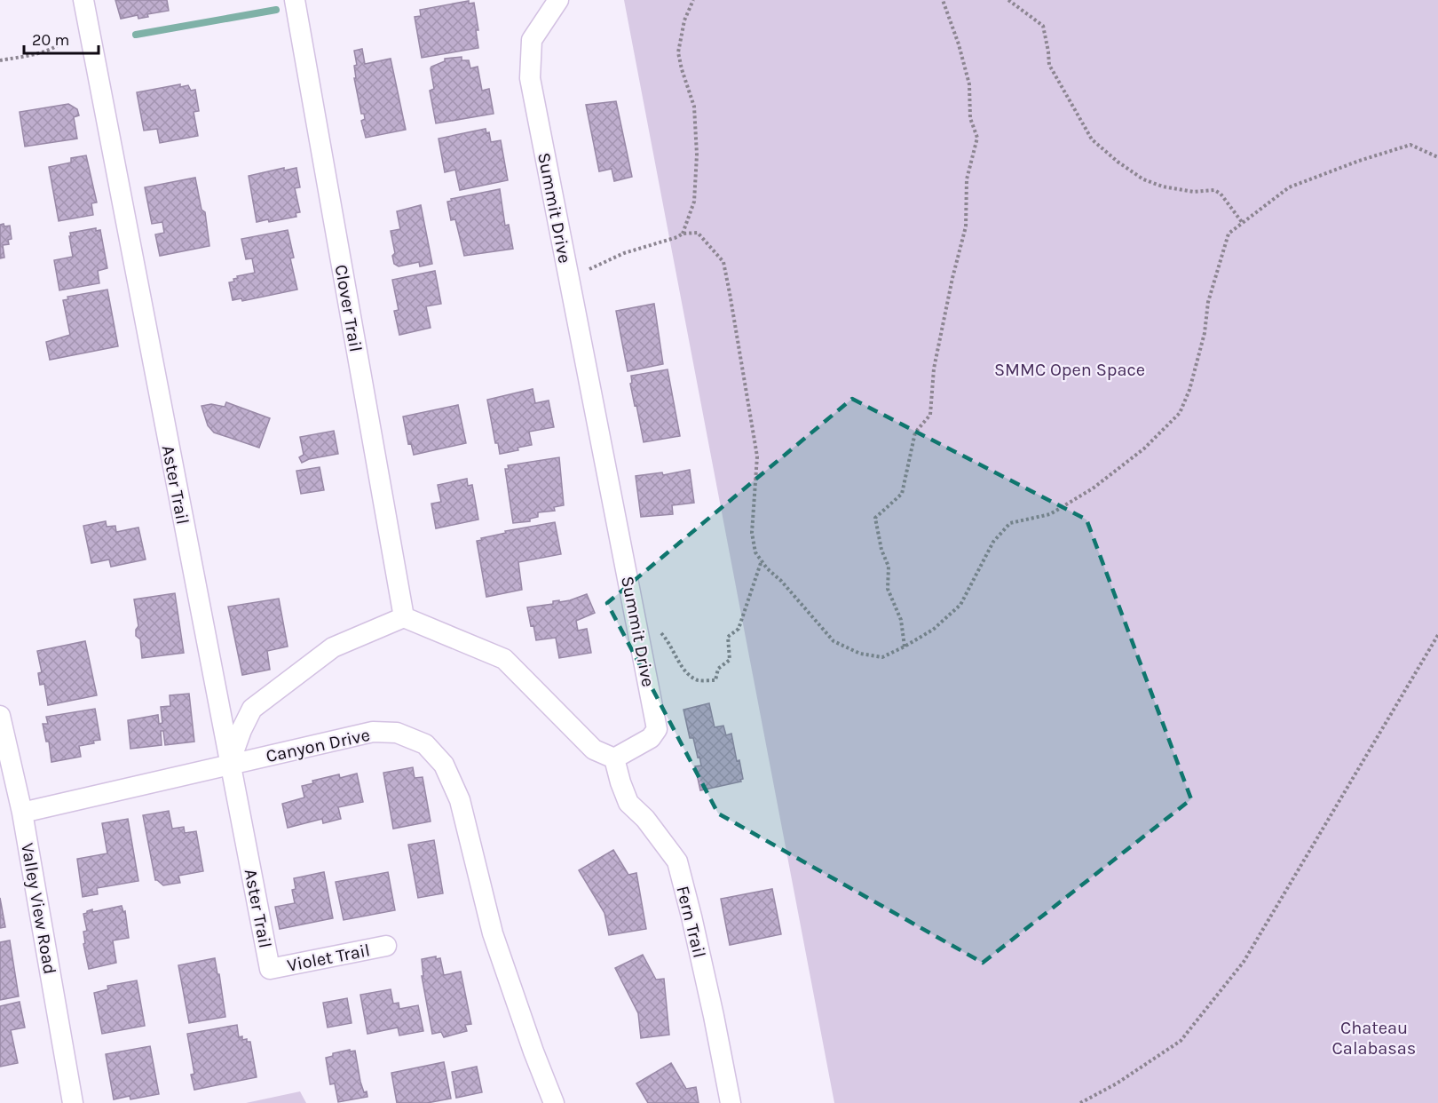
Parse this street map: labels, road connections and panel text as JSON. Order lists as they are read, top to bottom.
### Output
{
  "streets": {
    "street": [
      "Summit Drive",
      "Clover Trail",
      "Aster Trail",
      "Canyon Drive",
      "Valley View Road",
      "Fern Trail",
      "Violet Trail"
    ]
  },
  "crossings": [
    ["Summit Drive", "Fern Trail"],
    ["Aster Trail", "Canyon Drive"],
    ["Aster Trail", "Violet Trail"],
    ["Canyon Drive", "Valley View Road"]
  ],
  "parks": ["SMMC Open Space", "Chateau Calabasas"],
  "scale_bar": "20 m"
}
